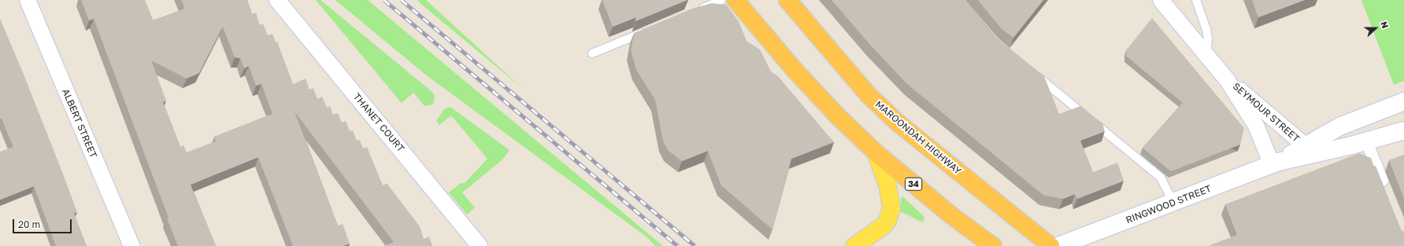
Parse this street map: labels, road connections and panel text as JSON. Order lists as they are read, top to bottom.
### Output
{
  "streets": {
    "highway": ["MAROONDAH HIGHWAY", "34"],
    "main road": ["RINGWOOD STREET"],
    "street": ["SEYMOUR STREET", "THANET COURT", "ALBERT STREET"]
  },
  "crossings": [
    ["SEYMOUR STREET", "RINGWOOD STREET"]
  ],
  "scale_bar": "20 m",
  "north": "right"
}
